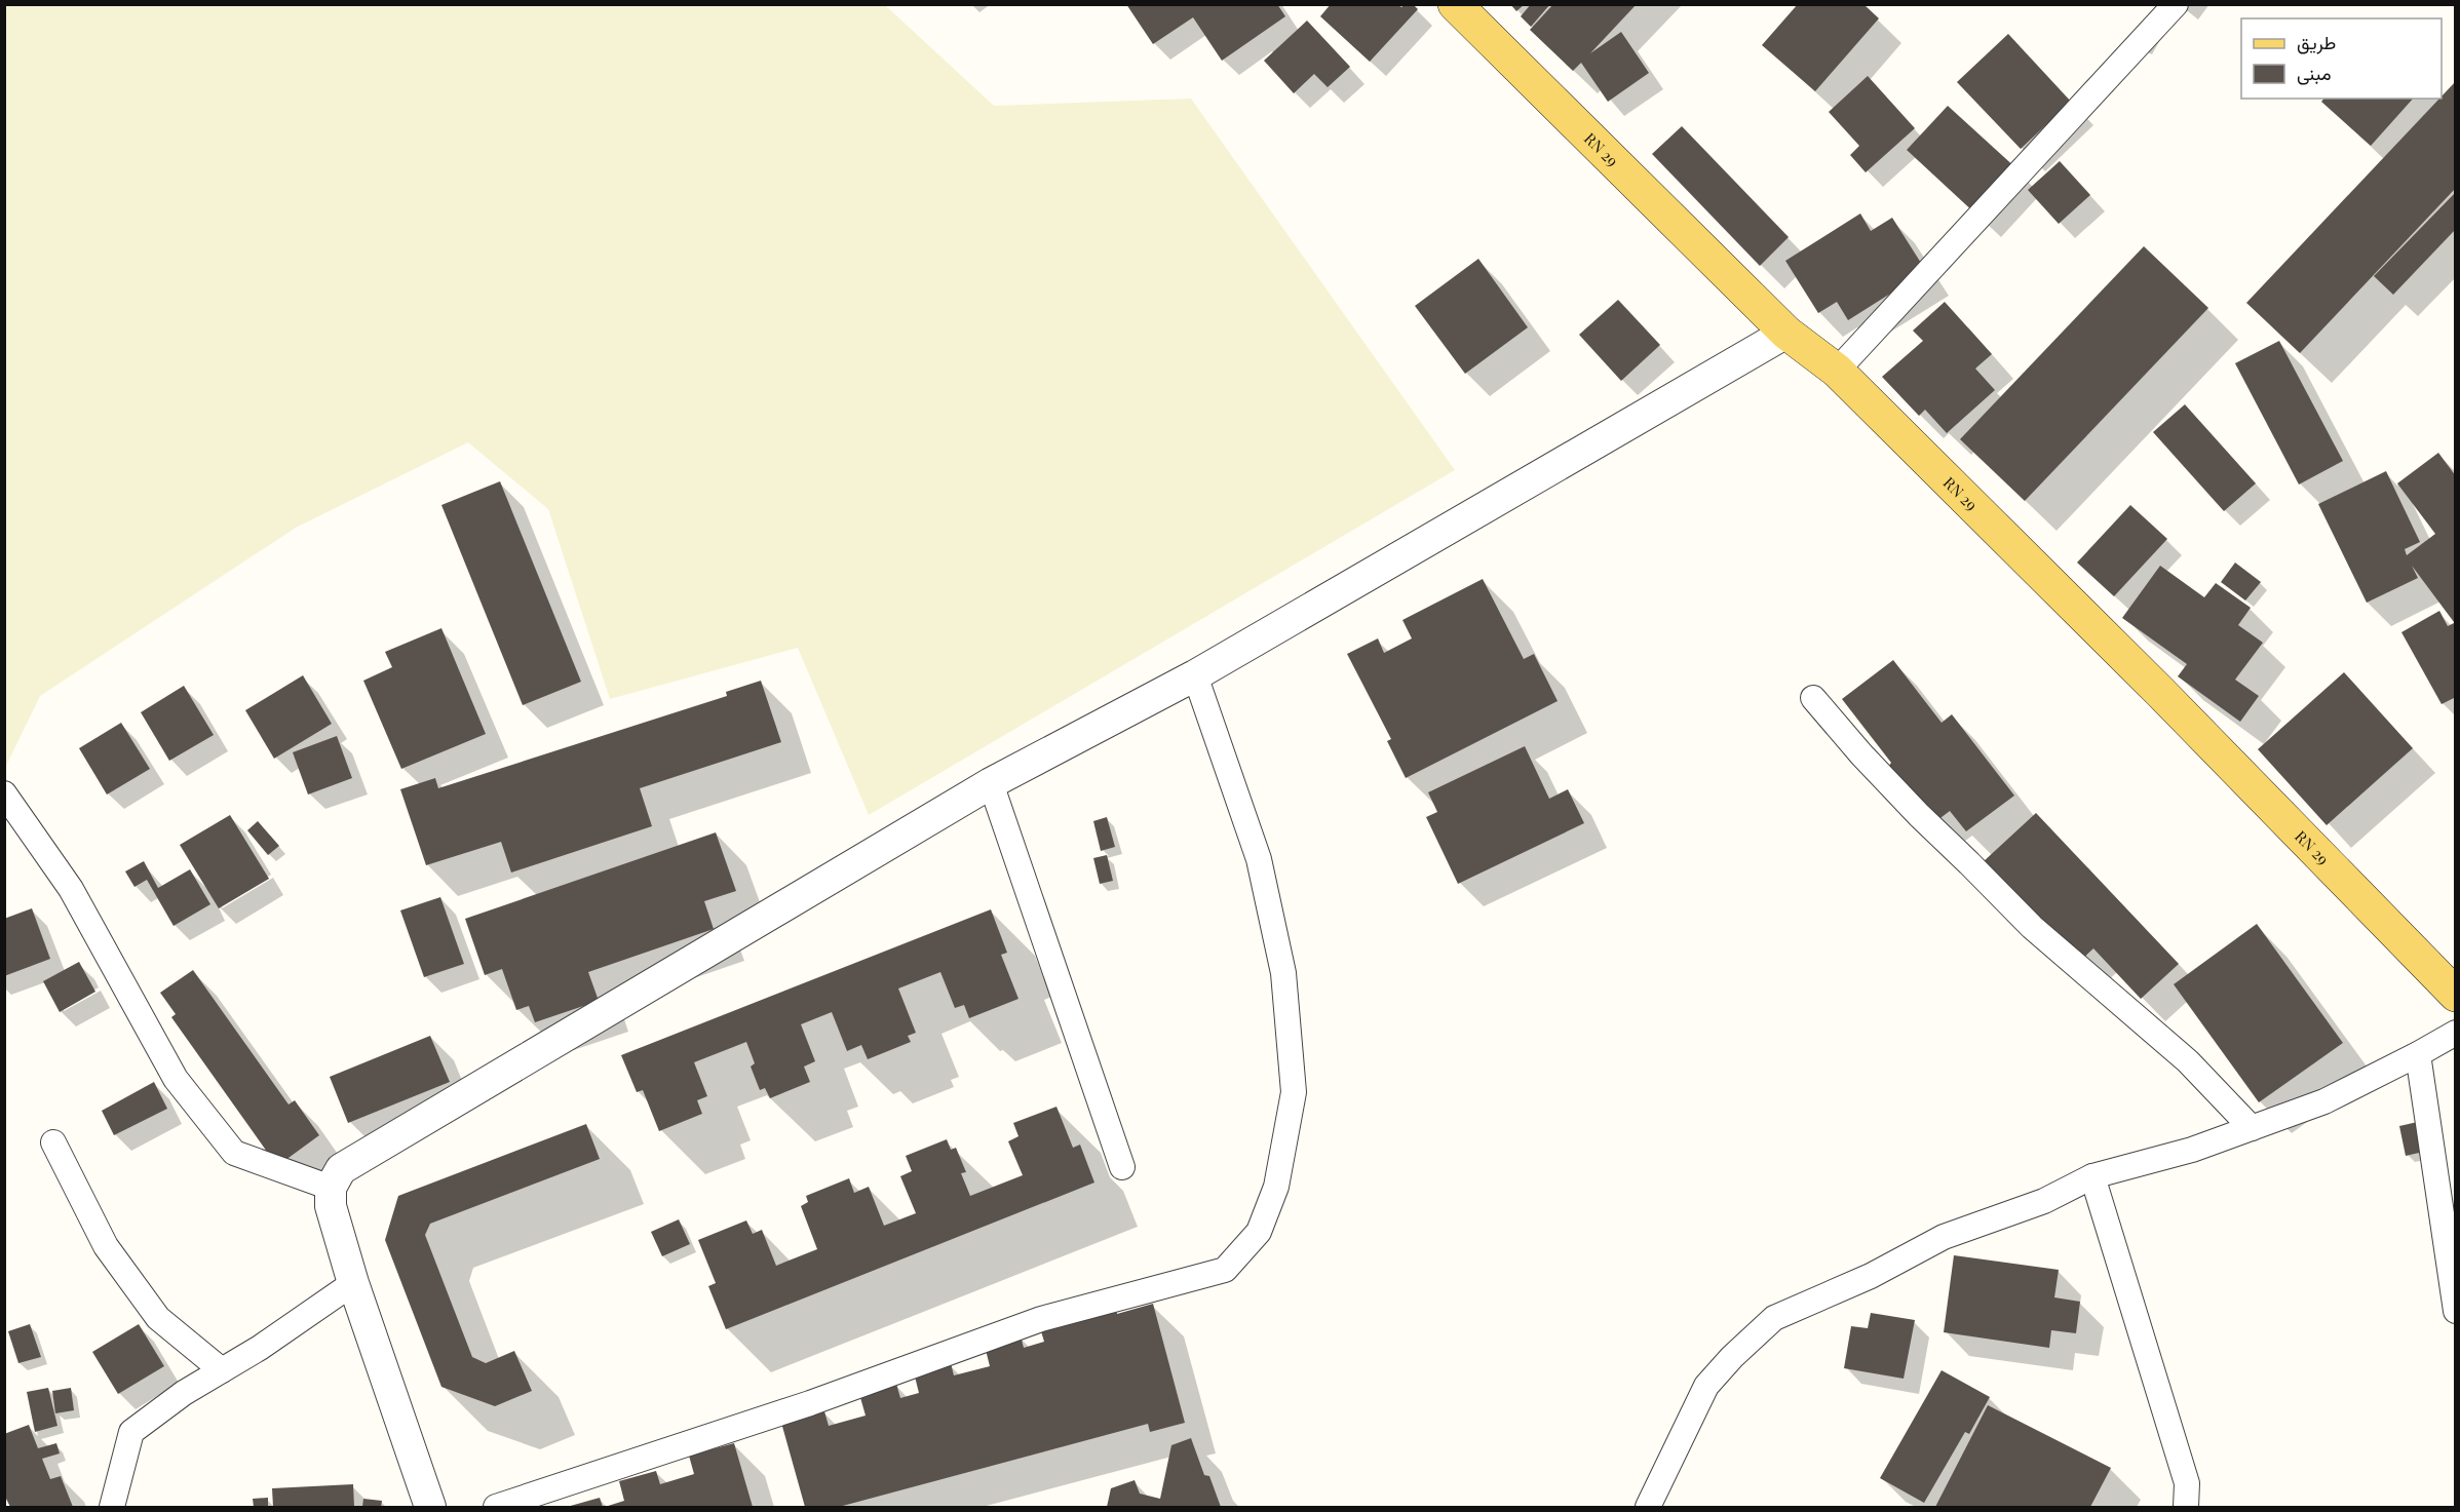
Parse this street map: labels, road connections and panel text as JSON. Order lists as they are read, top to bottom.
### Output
{
  "streets": {
    "main road": ["RN 29"]
  },
  "legend": ["طريق", "مبنى"]
}
